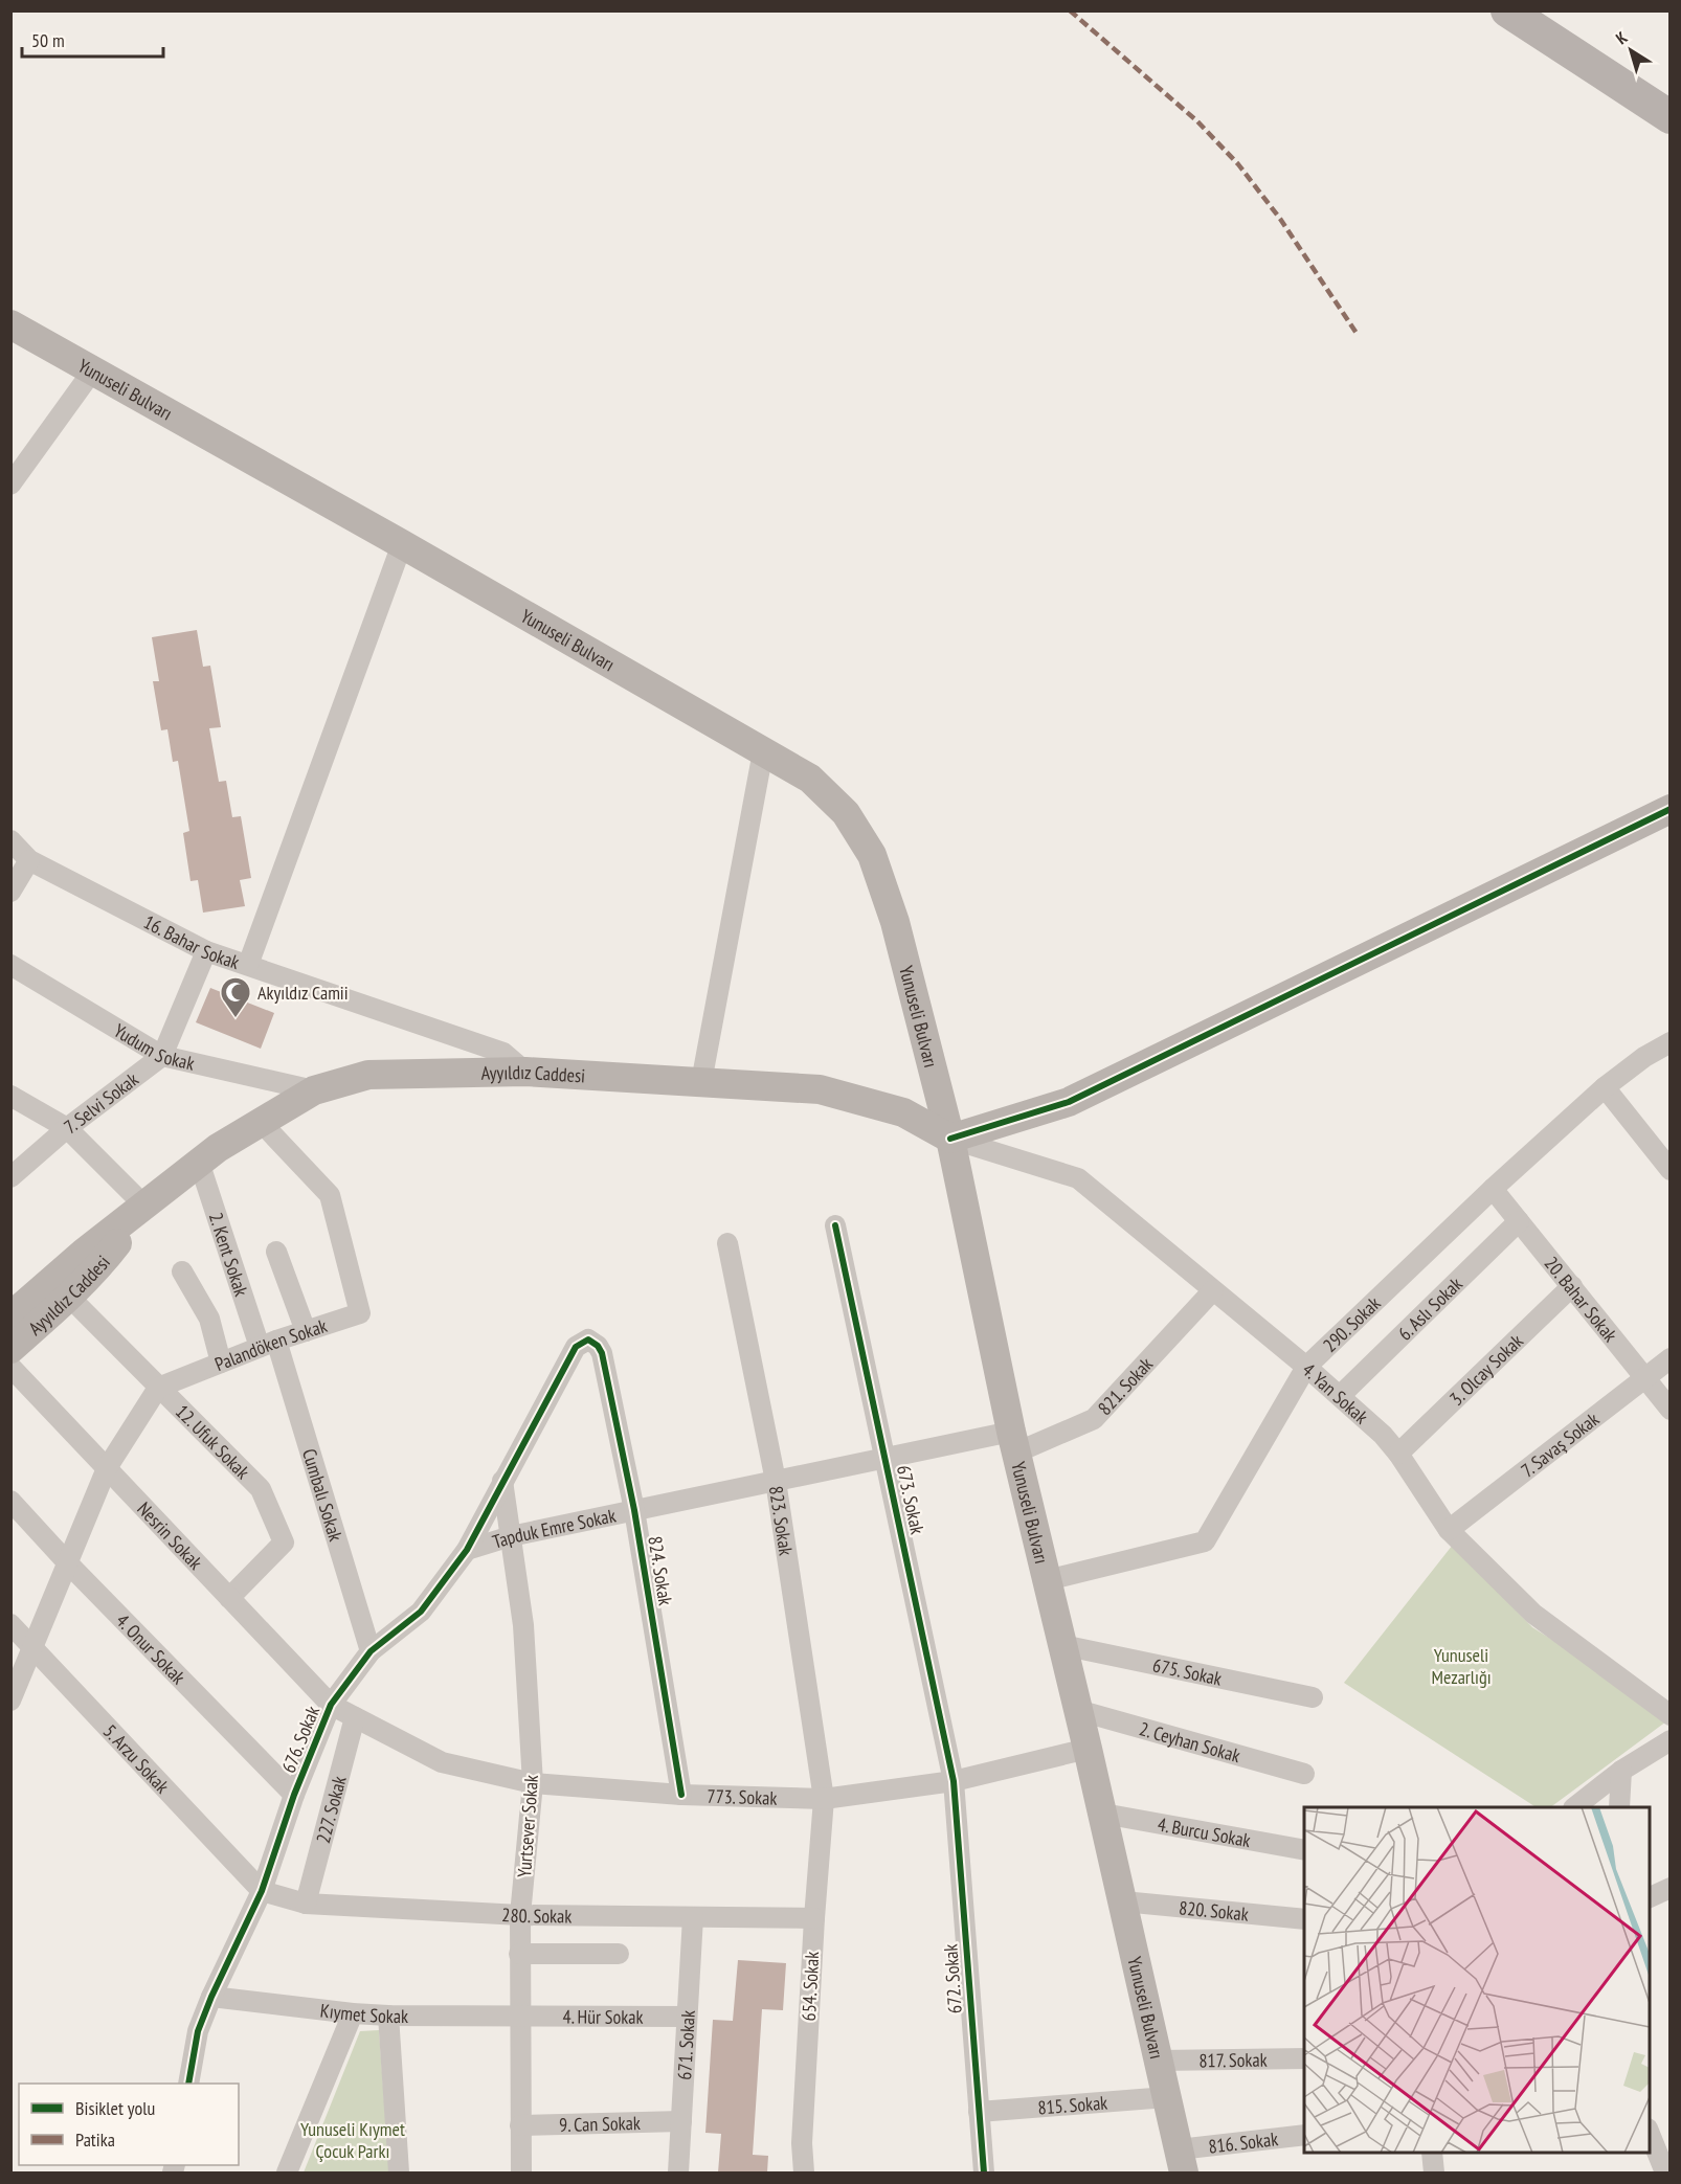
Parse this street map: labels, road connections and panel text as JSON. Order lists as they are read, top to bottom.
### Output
{
  "streets": {
    "main road": ["Yunuseli Bulvarı", "Ayyıldız Caddesi"],
    "street": [
      "16. Bahar Sokak",
      "Yudum Sokak",
      "7. Selvi Sokak",
      "2. Kent Sokak",
      "20. Bahar Sokak",
      "6. Aslı Sokak",
      "290. Sokak",
      "Palandöken Sokak",
      "3. Olcay Sokak",
      "821. Sokak",
      "4. Yan Sokak",
      "12. Ufuk Sokak",
      "7. Savaş Sokak",
      "Cumbalı Sokak",
      "673. Sokak",
      "823. Sokak",
      "Tapduk Emre Sokak",
      "Nesrin Sokak",
      "824. Sokak",
      "4. Onur Sokak",
      "675. Sokak",
      "676. Sokak",
      "2. Ceyhan Sokak",
      "5. Arzu Sokak",
      "773. Sokak",
      "227. Sokak",
      "Yurtsever Sokak",
      "4. Burcu Sokak",
      "820. Sokak",
      "280. Sokak",
      "672. Sokak",
      "654. Sokak",
      "Kıymet Sokak",
      "4. Hür Sokak",
      "671. Sokak",
      "817. Sokak",
      "815. Sokak",
      "9. Can Sokak",
      "816. Sokak"
    ]
  },
  "crossings": [
    ["Yunuseli Bulvarı", "Ayyıldız Caddesi"],
    ["Yunuseli Bulvarı", "290. Sokak"],
    ["Yunuseli Bulvarı", "821. Sokak"],
    ["Yunuseli Bulvarı", "4. Yan Sokak"],
    ["Yunuseli Bulvarı", "Tapduk Emre Sokak"],
    ["Yunuseli Bulvarı", "675. Sokak"],
    ["Yunuseli Bulvarı", "2. Ceyhan Sokak"],
    ["Yunuseli Bulvarı", "773. Sokak"],
    ["Yunuseli Bulvarı", "4. Burcu Sokak"],
    ["Yunuseli Bulvarı", "820. Sokak"],
    ["Yunuseli Bulvarı", "817. Sokak"],
    ["Yunuseli Bulvarı", "815. Sokak"],
    ["Yunuseli Bulvarı", "816. Sokak"],
    ["16. Bahar Sokak", "Ayyıldız Caddesi"],
    ["Yudum Sokak", "Ayyıldız Caddesi"],
    ["Yudum Sokak", "7. Selvi Sokak"],
    ["Ayyıldız Caddesi", "2. Kent Sokak"],
    ["Ayyıldız Caddesi", "Palandöken Sokak"],
    ["Ayyıldız Caddesi", "4. Yan Sokak"],
    ["Ayyıldız Caddesi", "12. Ufuk Sokak"],
    ["2. Kent Sokak", "Palandöken Sokak"],
    ["2. Kent Sokak", "Cumbalı Sokak"],
    ["20. Bahar Sokak", "6. Aslı Sokak"],
    ["20. Bahar Sokak", "290. Sokak"],
    ["20. Bahar Sokak", "3. Olcay Sokak"],
    ["20. Bahar Sokak", "7. Savaş Sokak"],
    ["6. Aslı Sokak", "4. Yan Sokak"],
    ["290. Sokak", "4. Yan Sokak"],
    ["Palandöken Sokak", "12. Ufuk Sokak"],
    ["Palandöken Sokak", "Cumbalı Sokak"],
    ["3. Olcay Sokak", "4. Yan Sokak"],
    ["821. Sokak", "4. Yan Sokak"],
    ["821. Sokak", "Tapduk Emre Sokak"],
    ["4. Yan Sokak", "7. Savaş Sokak"],
    ["12. Ufuk Sokak", "Nesrin Sokak"],
    ["Cumbalı Sokak", "676. Sokak"],
    ["673. Sokak", "Tapduk Emre Sokak"],
    ["673. Sokak", "773. Sokak"],
    ["673. Sokak", "672. Sokak"],
    ["823. Sokak", "Tapduk Emre Sokak"],
    ["823. Sokak", "773. Sokak"],
    ["823. Sokak", "654. Sokak"],
    ["Tapduk Emre Sokak", "824. Sokak"],
    ["Tapduk Emre Sokak", "676. Sokak"],
    ["Tapduk Emre Sokak", "Yurtsever Sokak"],
    ["Nesrin Sokak", "676. Sokak"],
    ["Nesrin Sokak", "773. Sokak"],
    ["824. Sokak", "676. Sokak"],
    ["824. Sokak", "773. Sokak"],
    ["4. Onur Sokak", "676. Sokak"],
    ["676. Sokak", "5. Arzu Sokak"],
    ["676. Sokak", "773. Sokak"],
    ["676. Sokak", "Yurtsever Sokak"],
    ["676. Sokak", "280. Sokak"],
    ["676. Sokak", "Kıymet Sokak"],
    ["5. Arzu Sokak", "280. Sokak"],
    ["773. Sokak", "227. Sokak"],
    ["773. Sokak", "Yurtsever Sokak"],
    ["773. Sokak", "672. Sokak"],
    ["773. Sokak", "654. Sokak"],
    ["227. Sokak", "280. Sokak"],
    ["Yurtsever Sokak", "280. Sokak"],
    ["Yurtsever Sokak", "Kıymet Sokak"],
    ["Yurtsever Sokak", "4. Hür Sokak"],
    ["Yurtsever Sokak", "9. Can Sokak"],
    ["280. Sokak", "654. Sokak"],
    ["280. Sokak", "671. Sokak"],
    ["672. Sokak", "815. Sokak"],
    ["Kıymet Sokak", "4. Hür Sokak"],
    ["4. Hür Sokak", "671. Sokak"],
    ["671. Sokak", "9. Can Sokak"]
  ],
  "parks": ["Yunuseli Mezarlığı", "Yunuseli Kıymet Çocuk Parkı"],
  "places": {
    "mosque": ["Akyıldız Camii"]
  },
  "legend": ["Bisiklet yolu", "Patika"],
  "scale_bar": "50 m",
  "north": "top left"
}
